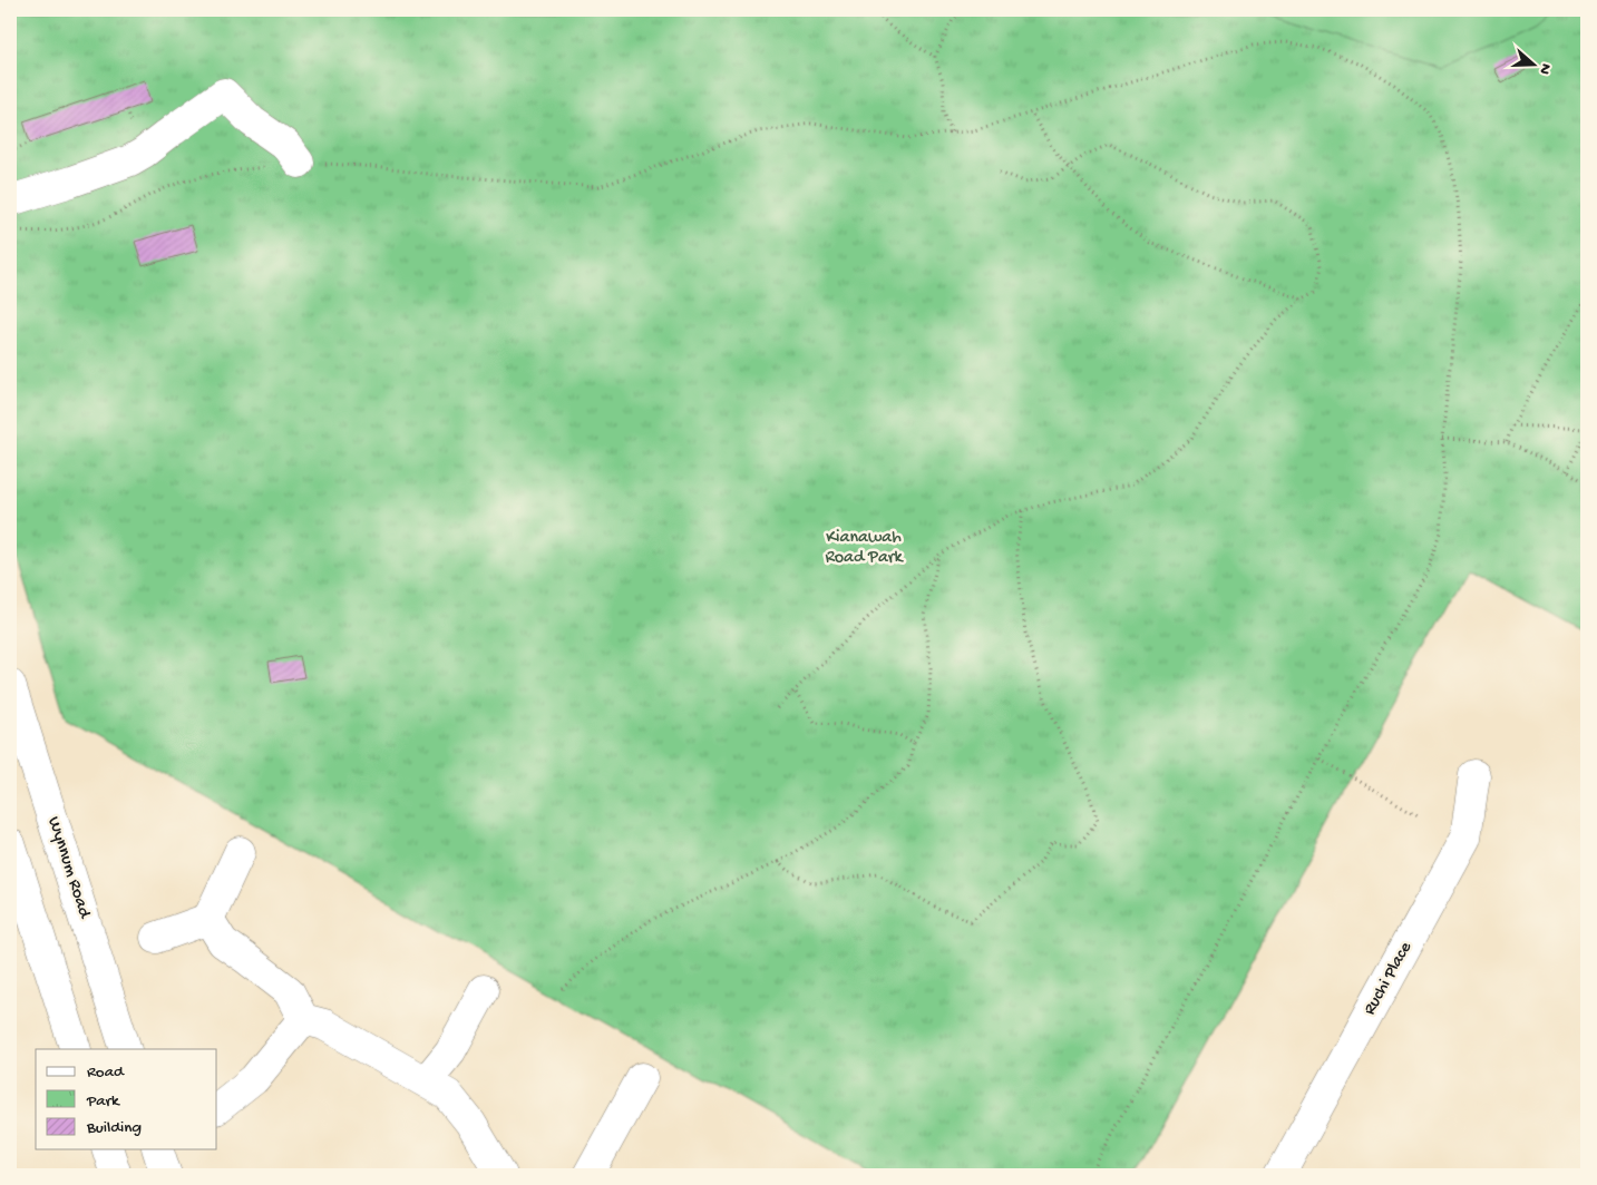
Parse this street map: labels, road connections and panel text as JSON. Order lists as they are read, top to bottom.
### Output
{
  "streets": {
    "main road": ["Wynnum Road", "Ruchi Place"]
  },
  "parks": ["Kianawah Road Park"],
  "legend": ["Road", "Park", "Building"],
  "north": "right"
}
